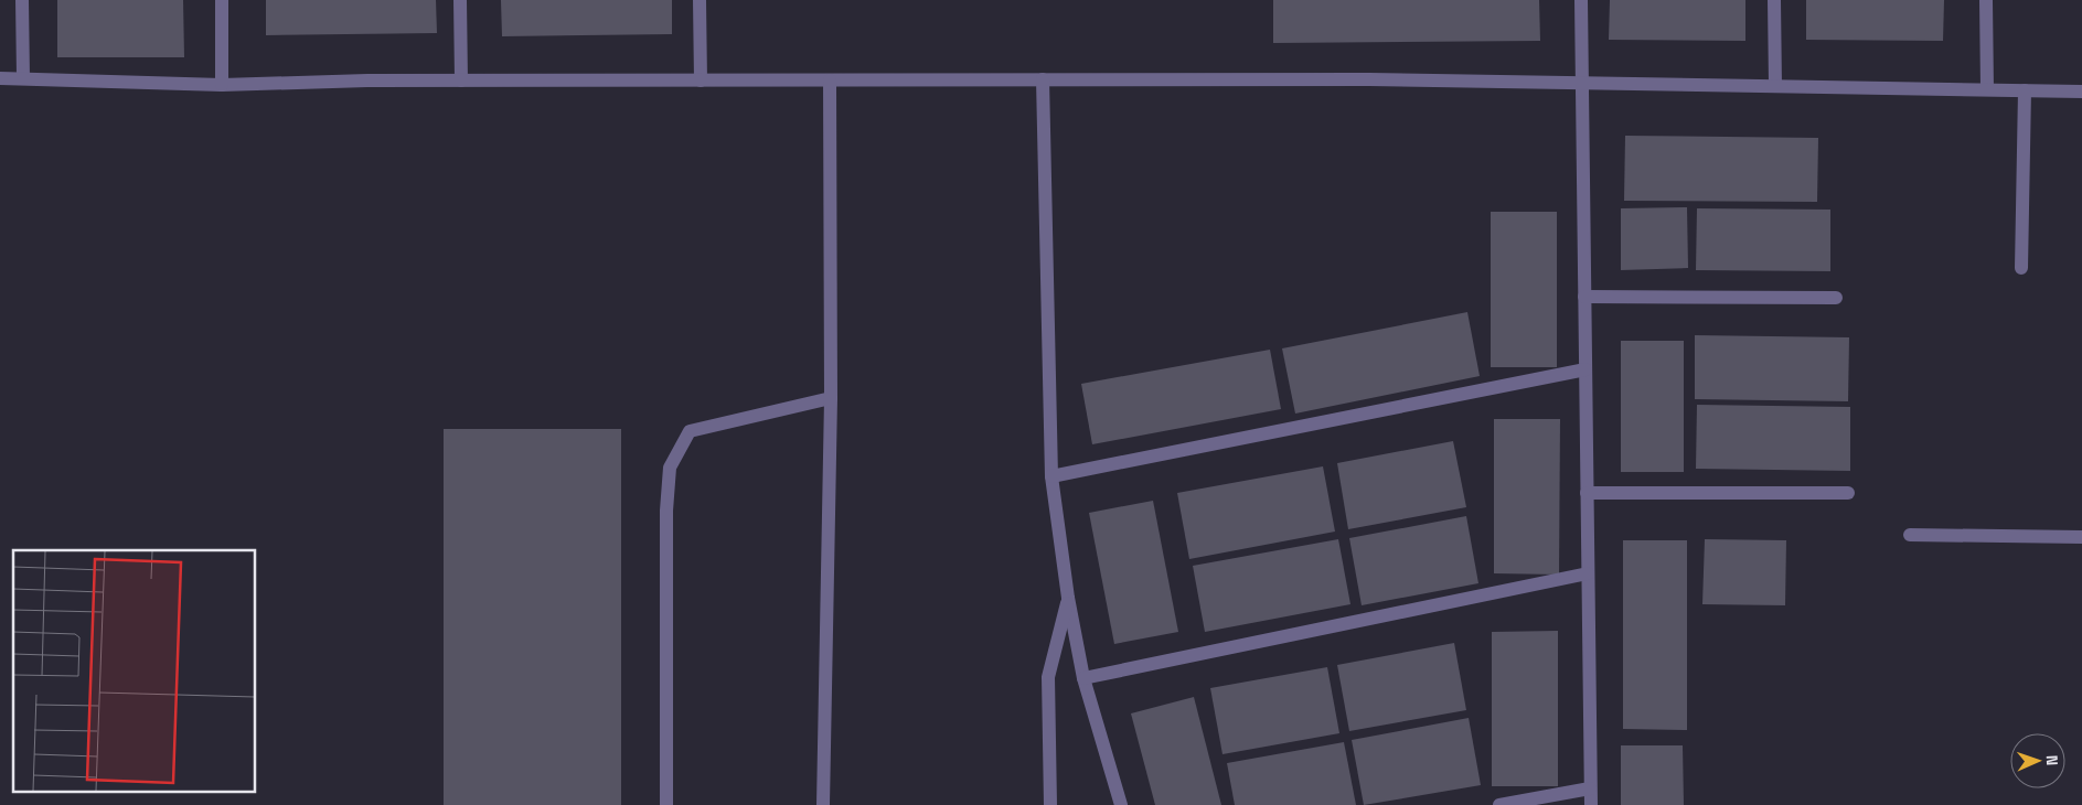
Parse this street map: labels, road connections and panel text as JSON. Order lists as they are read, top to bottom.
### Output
{
  "north": "right"
}
